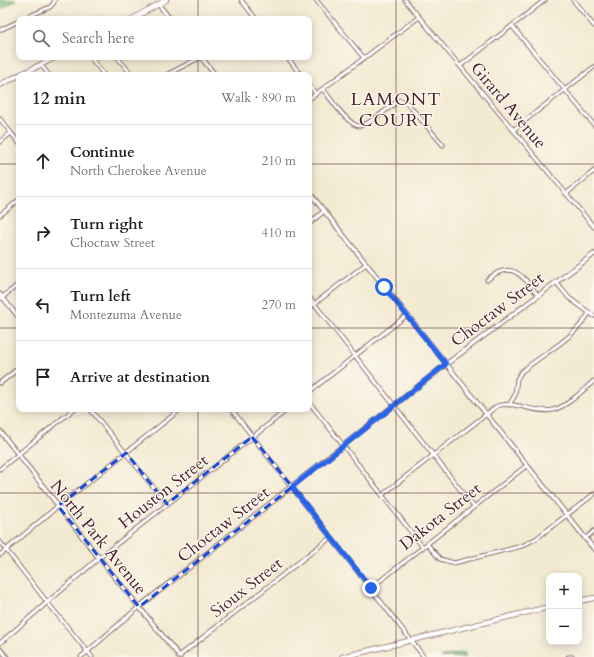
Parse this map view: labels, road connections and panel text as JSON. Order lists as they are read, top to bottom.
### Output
{
  "streets": {
    "street": [
      "Girard Avenue",
      "Choctaw Street",
      "Houston Street",
      "Dakota Street",
      "North Park Avenue",
      "Sioux Street"
    ]
  },
  "crossings": [
    ["Choctaw Street", "North Park Avenue"],
    ["Houston Street", "North Park Avenue"],
    ["North Park Avenue", "Sioux Street"]
  ],
  "districts": ["LAMONT COURT"],
  "page": {
    "search": "Search here",
    "heading": ["12 min", "Walk · 890 m"],
    "list": [
      ["Continue", "North Cherokee Avenue", "210 m"],
      ["Turn right", "Choctaw Street", "410 m"],
      ["Turn left", "Montezuma Avenue", "270 m"],
      "Arrive at destination"
    ],
    "map_buttons": ["+", "−"]
  }
}
